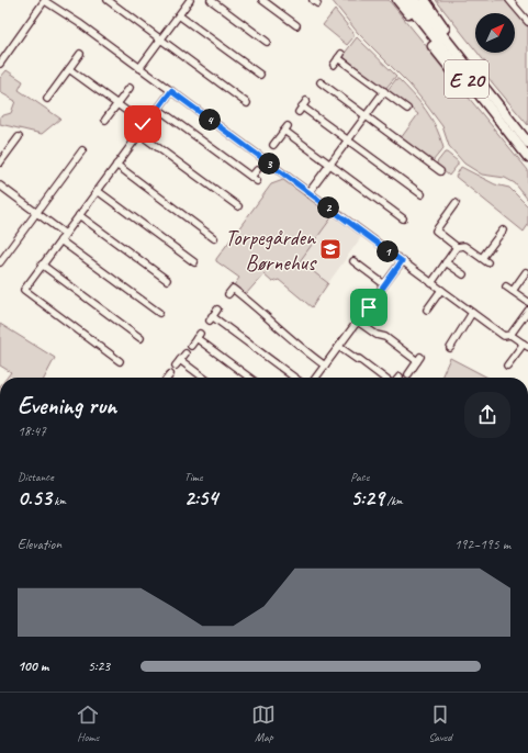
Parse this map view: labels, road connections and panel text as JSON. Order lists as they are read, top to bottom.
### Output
{
  "streets": {
    "highway": ["E 20"]
  },
  "places": {
    "school or university": ["Torpegården Børnehus"]
  },
  "north": "top right",
  "page": {
    "pins": [
      "4",
      "3",
      "2",
      "1"
    ],
    "heading": ["Evening run", "18:47"],
    "stats": [
      ["Distance", "0.53 km"],
      ["Time", "2:54"],
      ["Pace", "5:29 /km"]
    ],
    "chart": ["Elevation", "192–195 m"],
    "list": [
      {
        "name": "100 m",
        "note": "5:23"
      }
    ],
    "tabs": ["Home", "Map", "Saved"]
  }
}
